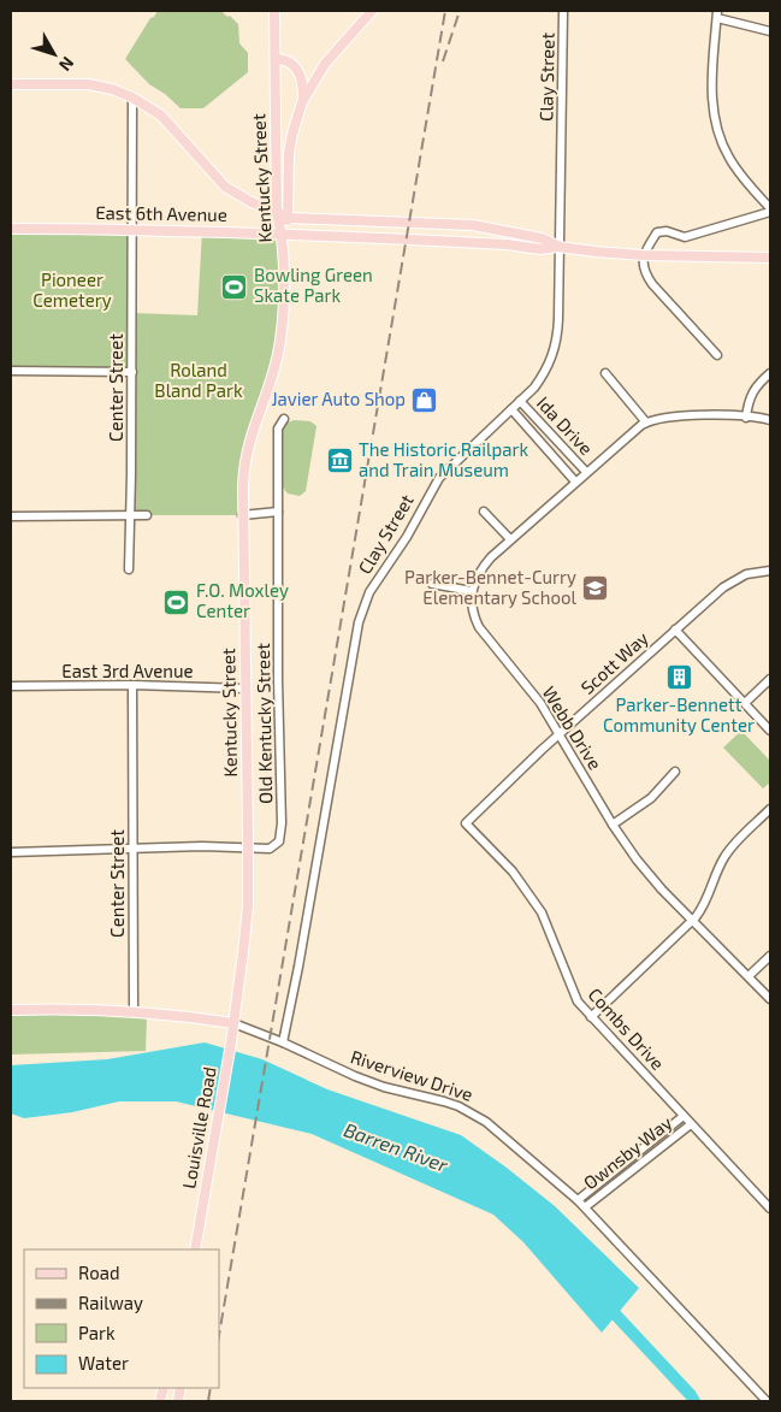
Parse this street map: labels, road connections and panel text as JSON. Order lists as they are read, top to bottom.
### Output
{
  "streets": {
    "main road": [
      "Kentucky Street",
      "East 6th Avenue",
      "Riverview Drive",
      "Louisville Road"
    ],
    "street": [
      "Clay Street",
      "Center Street",
      "Ida Drive",
      "Scott Way",
      "East 3rd Avenue",
      "Old Kentucky Street",
      "Webb Drive",
      "Combs Drive",
      "Ownsby Way"
    ]
  },
  "crossings": [
    ["Clay Street", "East 6th Avenue"],
    ["Clay Street", "Ida Drive"],
    ["Clay Street", "Riverview Drive"],
    ["Kentucky Street", "East 6th Avenue"],
    ["Kentucky Street", "East 3rd Avenue"],
    ["Kentucky Street", "Old Kentucky Street"],
    ["Kentucky Street", "Riverview Drive"],
    ["Kentucky Street", "Louisville Road"],
    ["East 6th Avenue", "Center Street"],
    ["Center Street", "East 3rd Avenue"],
    ["Center Street", "Riverview Drive"],
    ["Scott Way", "Webb Drive"],
    ["Scott Way", "Combs Drive"],
    ["Combs Drive", "Ownsby Way"],
    ["Riverview Drive", "Louisville Road"],
    ["Riverview Drive", "Ownsby Way"]
  ],
  "water": ["Barren River"],
  "parks": ["Pioneer Cemetery", "Roland Bland Park"],
  "places": {
    "sports": ["Bowling Green Skate Park", "F.O. Moxley Center"],
    "shop": ["Javier Auto Shop"],
    "museum": ["The Historic Railpark and Train Museum"],
    "school or university": ["Parker-Bennet-Curry Elementary School"],
    "building": ["Parker-Bennett Community Center"]
  },
  "legend": [
    "Road",
    "Railway",
    "Park",
    "Water"
  ],
  "north": "bottom right"
}
